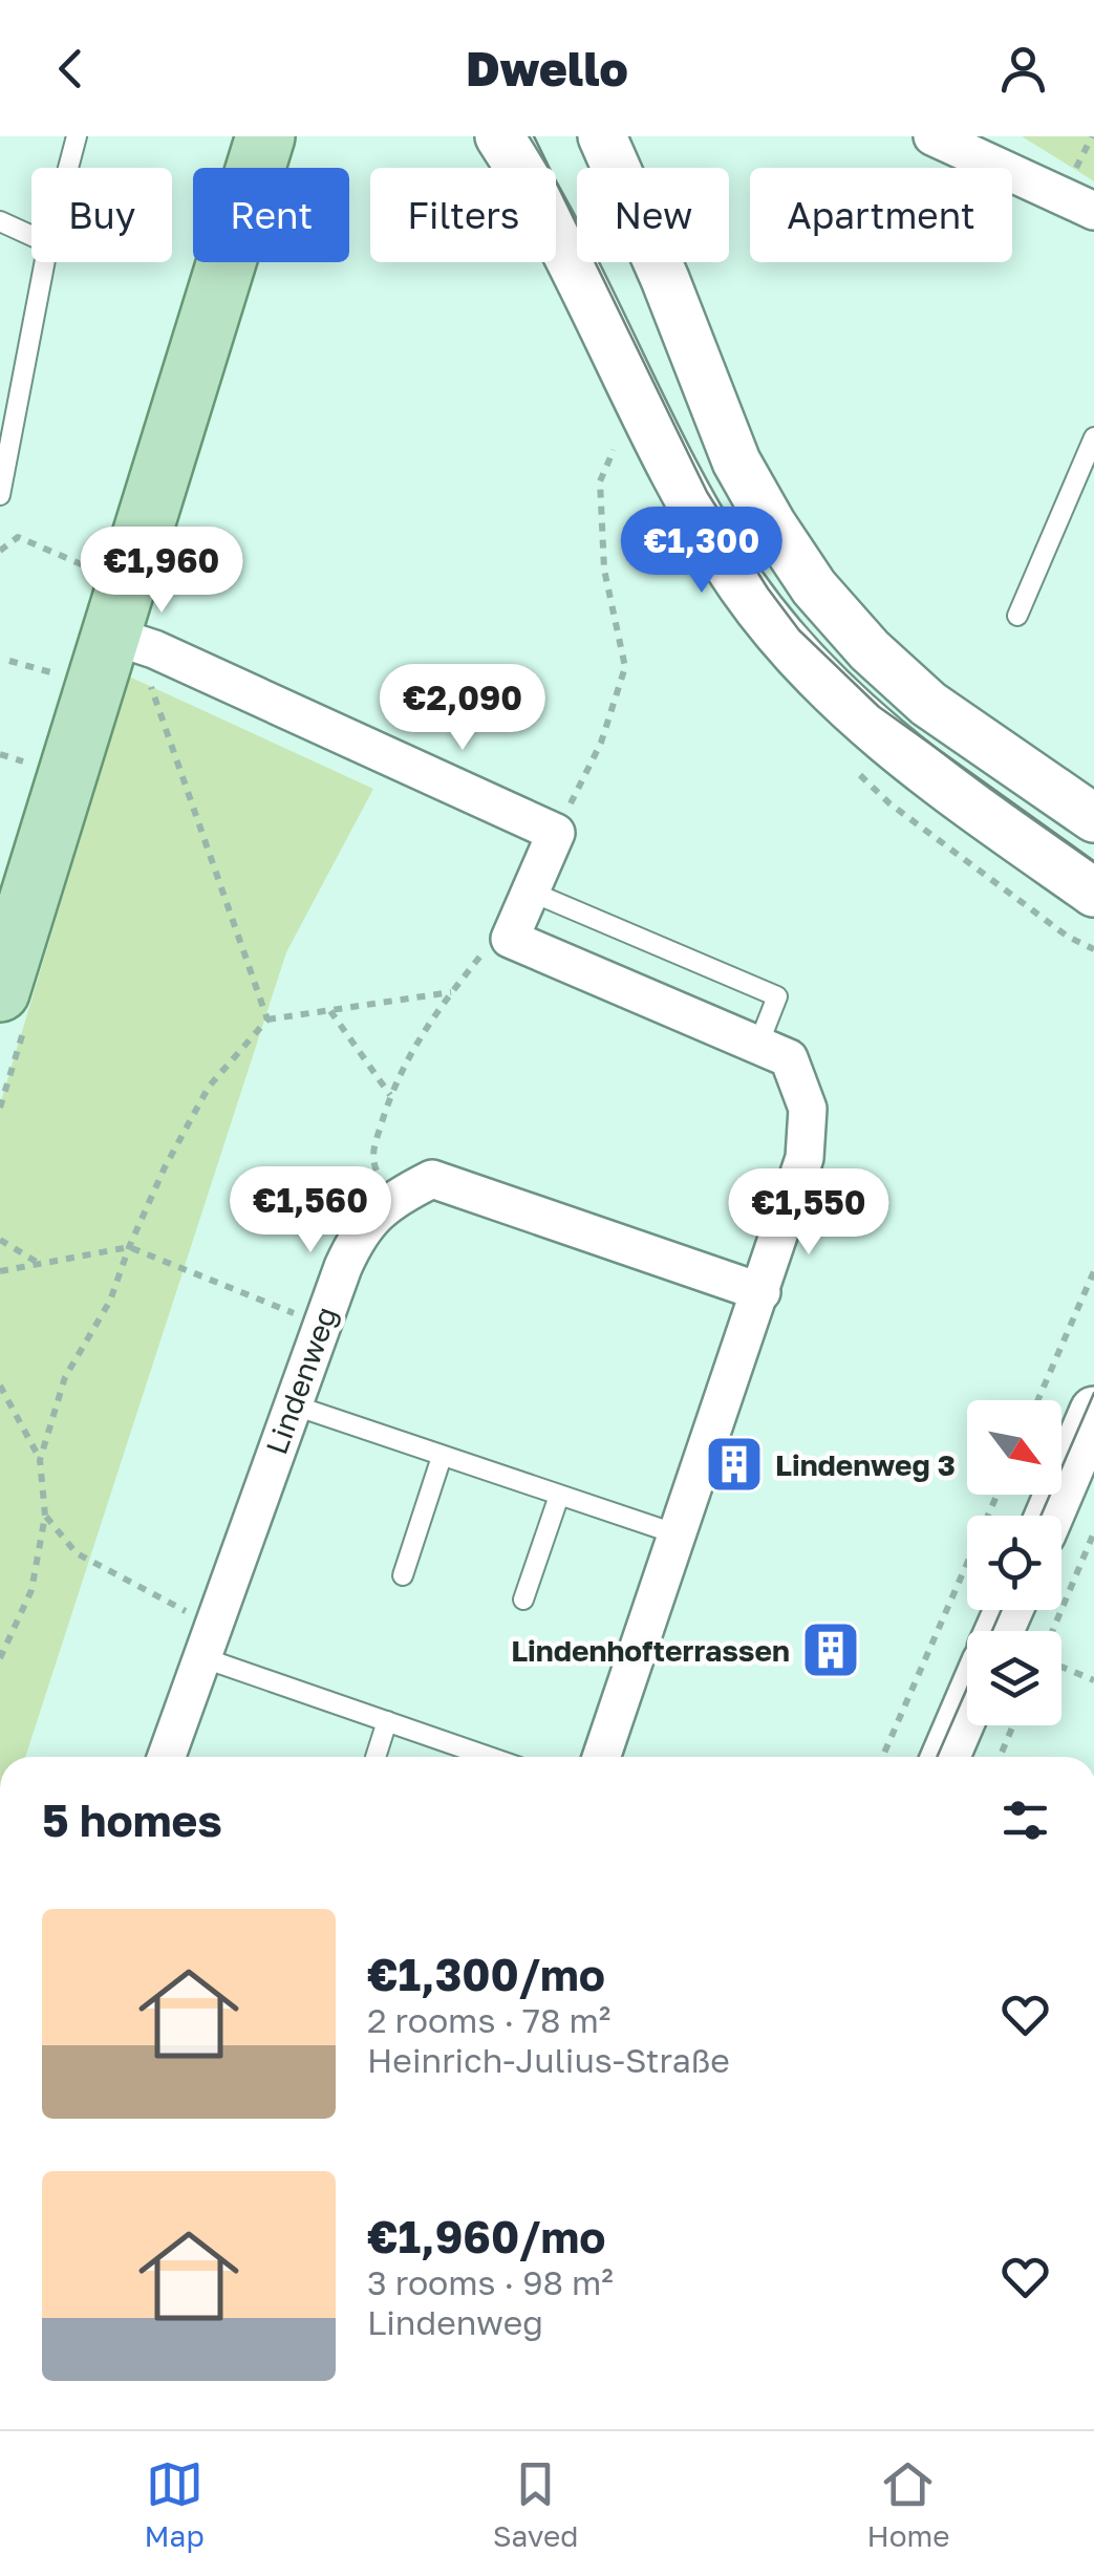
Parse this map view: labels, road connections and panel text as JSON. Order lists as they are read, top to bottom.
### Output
{
  "streets": {
    "street": ["Lindenweg"]
  },
  "places": {
    "building": ["Lindenweg 3", "Lindenhofterrassen"]
  },
  "north": "bottom right",
  "page": {
    "header": "Dwello",
    "chip": [
      "Buy",
      "Rent",
      "Filters",
      "New",
      "Apartment"
    ],
    "price": [
      "€1,300",
      "€1,960",
      "€2,090",
      "€1,560",
      "€1,550"
    ],
    "heading": "5 homes",
    "list": [
      {
        "name": "€1,300/mo",
        "note": "2 rooms · 78 m² · Heinrich-Julius-Straße"
      },
      {
        "name": "€1,960/mo",
        "note": "3 rooms · 98 m² · Lindenweg"
      }
    ],
    "tabs": ["Map", "Saved", "Home"]
  }
}
